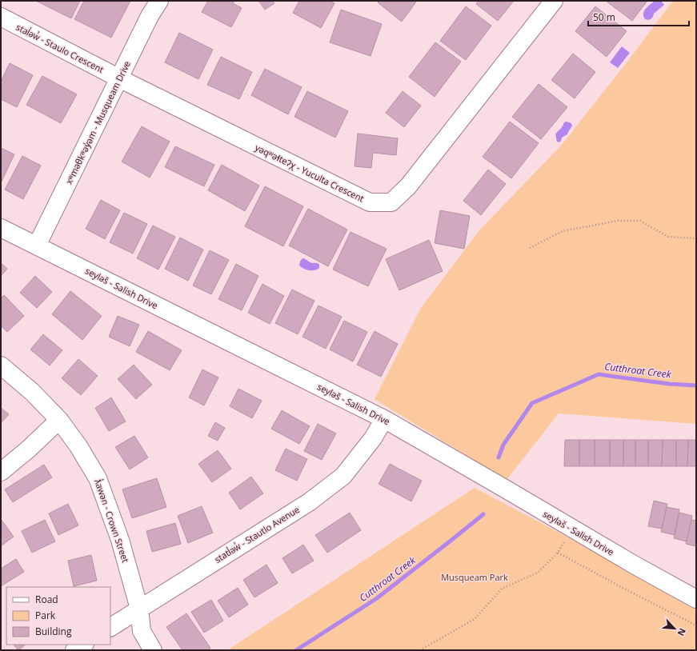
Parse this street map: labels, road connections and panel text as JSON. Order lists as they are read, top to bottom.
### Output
{
  "streets": {
    "street": [
      "stal̓əw̓ - Staulo Crescent",
      "xʷməθkʷəy̓əm - Musqueam Drive",
      "yəqʷəɬteʔχ - Yuculta Crescent",
      "seyləš - Salish Drive",
      "ƛ̓awən - Crown Street",
      "statl̓əw̓ - Stautlo Avenue"
    ]
  },
  "crossings": [
    ["stal̓əw̓ - Staulo Crescent", "xʷməθkʷəy̓əm - Musqueam Drive"],
    ["stal̓əw̓ - Staulo Crescent", "yəqʷəɬteʔχ - Yuculta Crescent"],
    ["xʷməθkʷəy̓əm - Musqueam Drive", "yəqʷəɬteʔχ - Yuculta Crescent"],
    ["xʷməθkʷəy̓əm - Musqueam Drive", "seyləš - Salish Drive"],
    ["seyləš - Salish Drive", "statl̓əw̓ - Stautlo Avenue"],
    ["ƛ̓awən - Crown Street", "statl̓əw̓ - Stautlo Avenue"]
  ],
  "water": ["Cutthroat Creek"],
  "parks": ["Musqueam Park"],
  "legend": ["Road", "Park", "Building"],
  "scale_bar": "50 m",
  "north": "bottom right"
}
